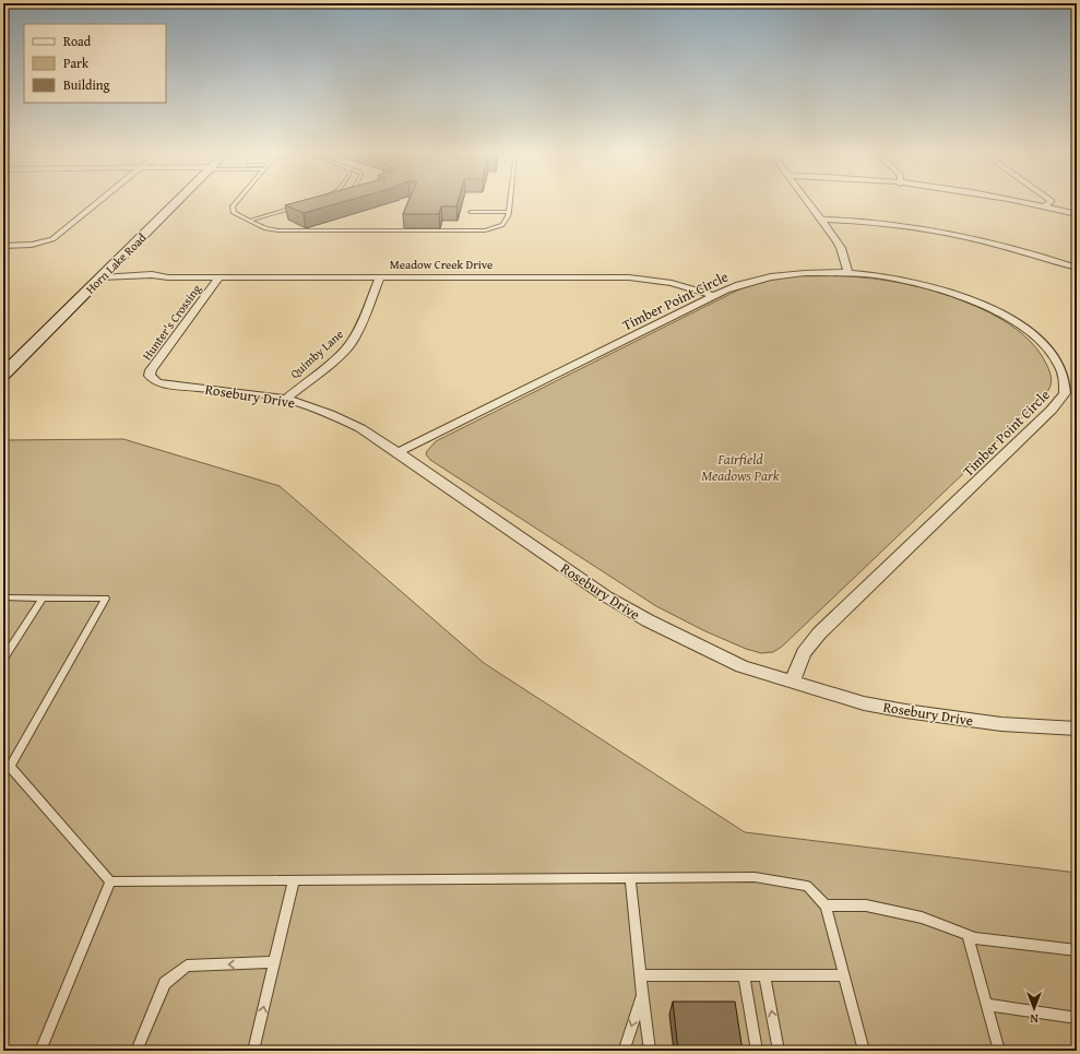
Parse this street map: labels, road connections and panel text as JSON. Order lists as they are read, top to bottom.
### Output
{
  "streets": {
    "main road": ["Horn Lake Road"],
    "street": [
      "Meadow Creek Drive",
      "Timber Point Circle",
      "Hunter's Crossing",
      "Quimby Lane",
      "Rosebury Drive"
    ]
  },
  "crossings": [
    ["Horn Lake Road", "Meadow Creek Drive"],
    ["Meadow Creek Drive", "Timber Point Circle"],
    ["Meadow Creek Drive", "Hunter's Crossing"],
    ["Meadow Creek Drive", "Quimby Lane"],
    ["Timber Point Circle", "Rosebury Drive"],
    ["Hunter's Crossing", "Rosebury Drive"],
    ["Quimby Lane", "Rosebury Drive"]
  ],
  "parks": ["Fairfield Meadows Park"],
  "legend": ["Road", "Park", "Building"],
  "north": "bottom"
}
